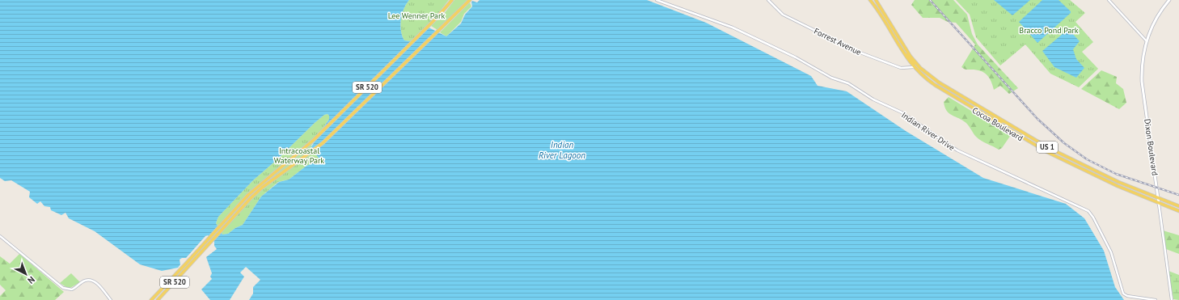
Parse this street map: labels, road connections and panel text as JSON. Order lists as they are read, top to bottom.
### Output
{
  "streets": {
    "main road": [
      "SR 520",
      "Cocoa Boulevard",
      "US 1",
      "Dixon Boulevard"
    ],
    "street": ["Forrest Avenue", "Indian River Drive"]
  },
  "crossings": [
    ["Forrest Avenue", "Cocoa Boulevard"],
    ["Cocoa Boulevard", "Dixon Boulevard"]
  ],
  "water": ["Indian River Lagoon"],
  "parks": ["Lee Wenner Park", "Bracco Pond Park", "Intracoastal Waterway Park"],
  "north": "bottom right"
}
